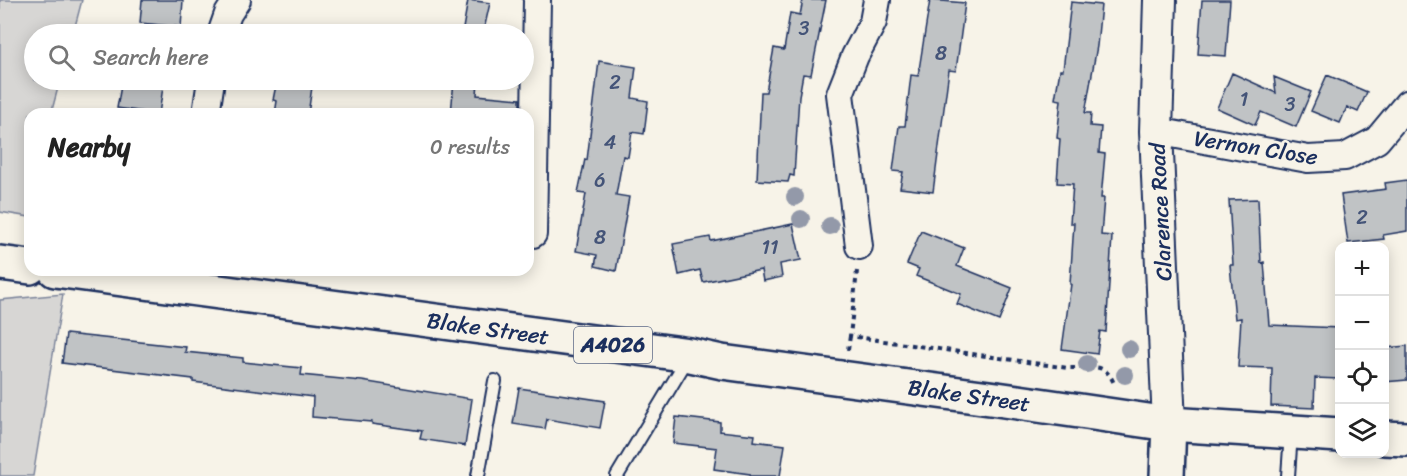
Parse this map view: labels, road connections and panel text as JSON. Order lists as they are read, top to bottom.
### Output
{
  "streets": {
    "main road": ["Blake Street", "A4026"],
    "street": ["Vernon Close", "Clarence Road"]
  },
  "crossings": [
    ["Vernon Close", "Clarence Road"],
    ["Clarence Road", "Blake Street"]
  ],
  "house_numbers": [
    "3",
    "8",
    "2",
    "1",
    "3",
    "4",
    "6",
    "2",
    "8",
    "11"
  ],
  "page": {
    "search": "Search here",
    "heading": ["Nearby", "0 results"],
    "map_buttons": ["+", "−"]
  }
}
